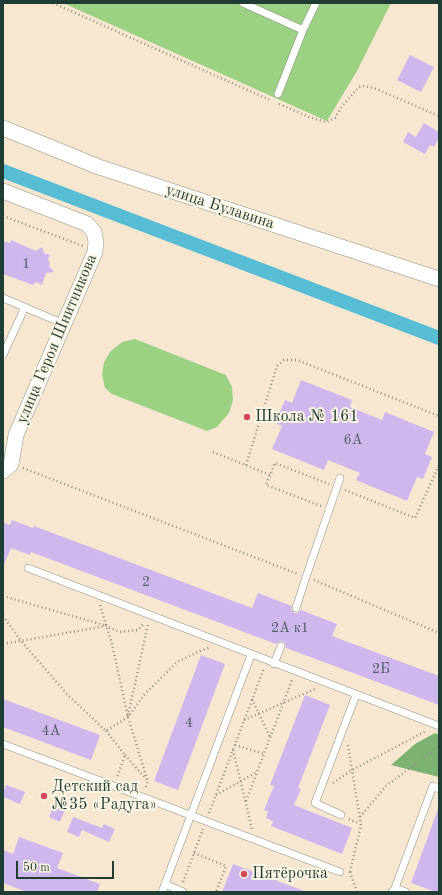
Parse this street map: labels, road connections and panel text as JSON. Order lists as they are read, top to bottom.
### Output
{
  "streets": {
    "street": ["улица Булавина", "улица Героя Шнитникова"]
  },
  "places": ["Школа № 161", "Детский сад №35 «Радуга»", "Пятёрочка"],
  "house_numbers": [
    "1",
    "6А",
    "2",
    "2А к1",
    "2Б",
    "4",
    "4А"
  ],
  "scale_bar": "50 m"
}
